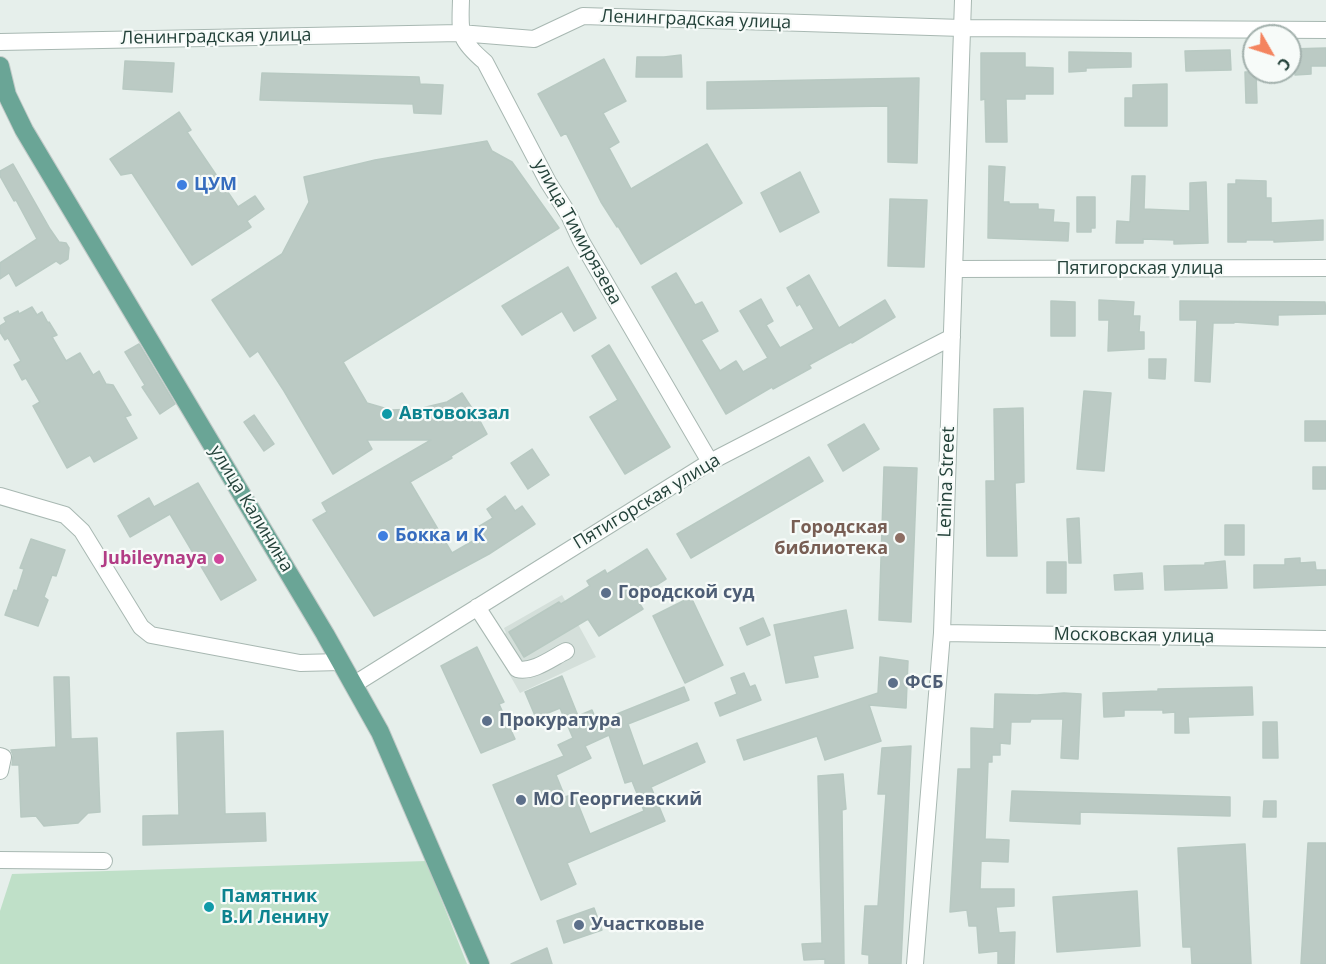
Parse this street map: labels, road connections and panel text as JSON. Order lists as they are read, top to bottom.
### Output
{
  "streets": {
    "main road": ["улица Калинина"],
    "street": [
      "Ленинградская улица",
      "улица Тимирязева",
      "Пятигорская улица",
      "Lenina Street",
      "Московская улица"
    ]
  },
  "crossings": [
    ["Ленинградская улица", "улица Тимирязева"],
    ["Ленинградская улица", "Lenina Street"],
    ["улица Тимирязева", "Пятигорская улица"],
    ["Пятигорская улица", "Lenina Street"],
    ["Пятигорская улица", "улица Калинина"],
    ["Lenina Street", "Московская улица"]
  ],
  "places": [
    "ЦУМ",
    "Автовокзал",
    "Бокка и К",
    "Городская библиотека",
    "Jubileynaya",
    "Городской суд",
    "ФСБ",
    "Прокуратура",
    "МО Георгиевский",
    "Памятник В.И Ленину",
    "Участковые"
  ],
  "north": "bottom right"
}
